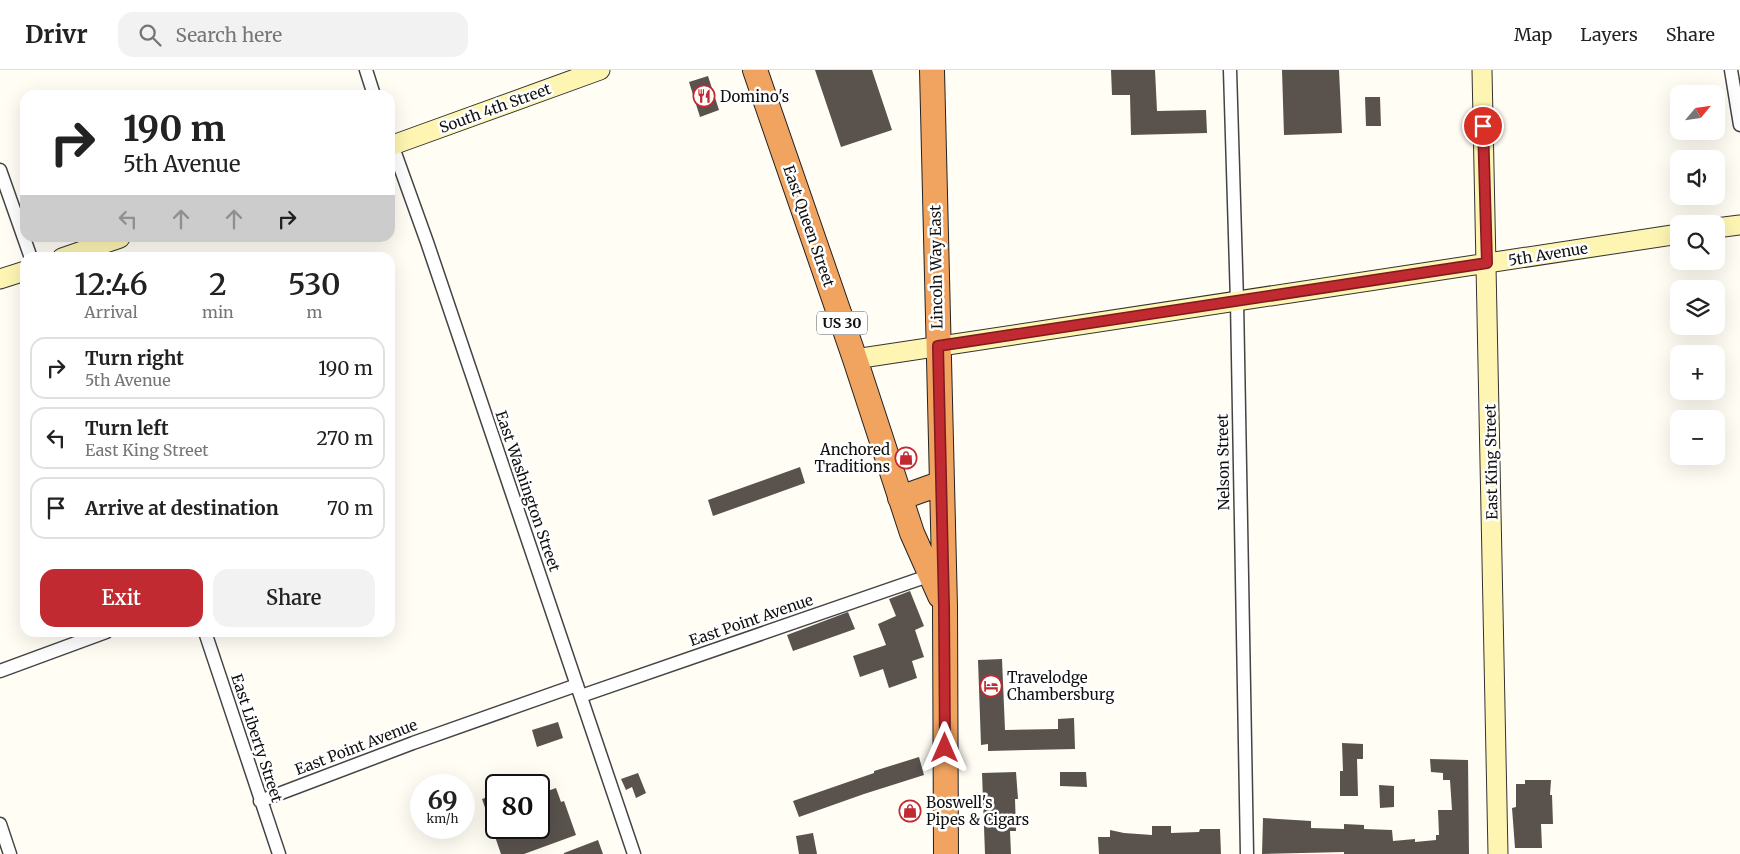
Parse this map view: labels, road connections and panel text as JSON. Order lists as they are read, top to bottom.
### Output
{
  "streets": {
    "highway": ["East Queen Street", "Lincoln Way East", "US 30"],
    "street": [
      "South 4th Street",
      "5th Avenue",
      "Nelson Street",
      "East King Street",
      "East Washington Street",
      "East Point Avenue",
      "East Liberty Street"
    ]
  },
  "crossings": [
    ["East Queen Street", "5th Avenue"],
    ["East Queen Street", "Lincoln Way East"],
    ["East Queen Street", "East Point Avenue"],
    ["5th Avenue", "Lincoln Way East"],
    ["5th Avenue", "Nelson Street"],
    ["5th Avenue", "East King Street"],
    ["East Washington Street", "East Point Avenue"],
    ["East Point Avenue", "East Liberty Street"]
  ],
  "places": {
    "restaurant": ["Domino's"],
    "shop": ["Anchored Traditions", "Boswell's Pipes & Cigars"],
    "hotel": ["Travelodge Chambersburg"]
  },
  "north": "top right",
  "page": {
    "header": "Drivr",
    "search": "Search here",
    "nav": ["Map", "Layers", "Share"],
    "map_buttons": ["+", "−"],
    "turn": ["190 m", "5th Avenue"],
    "eta": [
      "12:46",
      "Arrival",
      "2",
      "min",
      "530",
      "m"
    ],
    "list": [
      {
        "name": "Turn right",
        "note": "5th Avenue",
        "value": "190 m"
      },
      {
        "name": "Turn left",
        "note": "East King Street",
        "value": "270 m"
      },
      {
        "name": "Arrive at destination",
        "value": "70 m"
      }
    ],
    "buttons": ["Exit", "Share"],
    "speed": "69 km/h",
    "limit": "80"
  }
}
